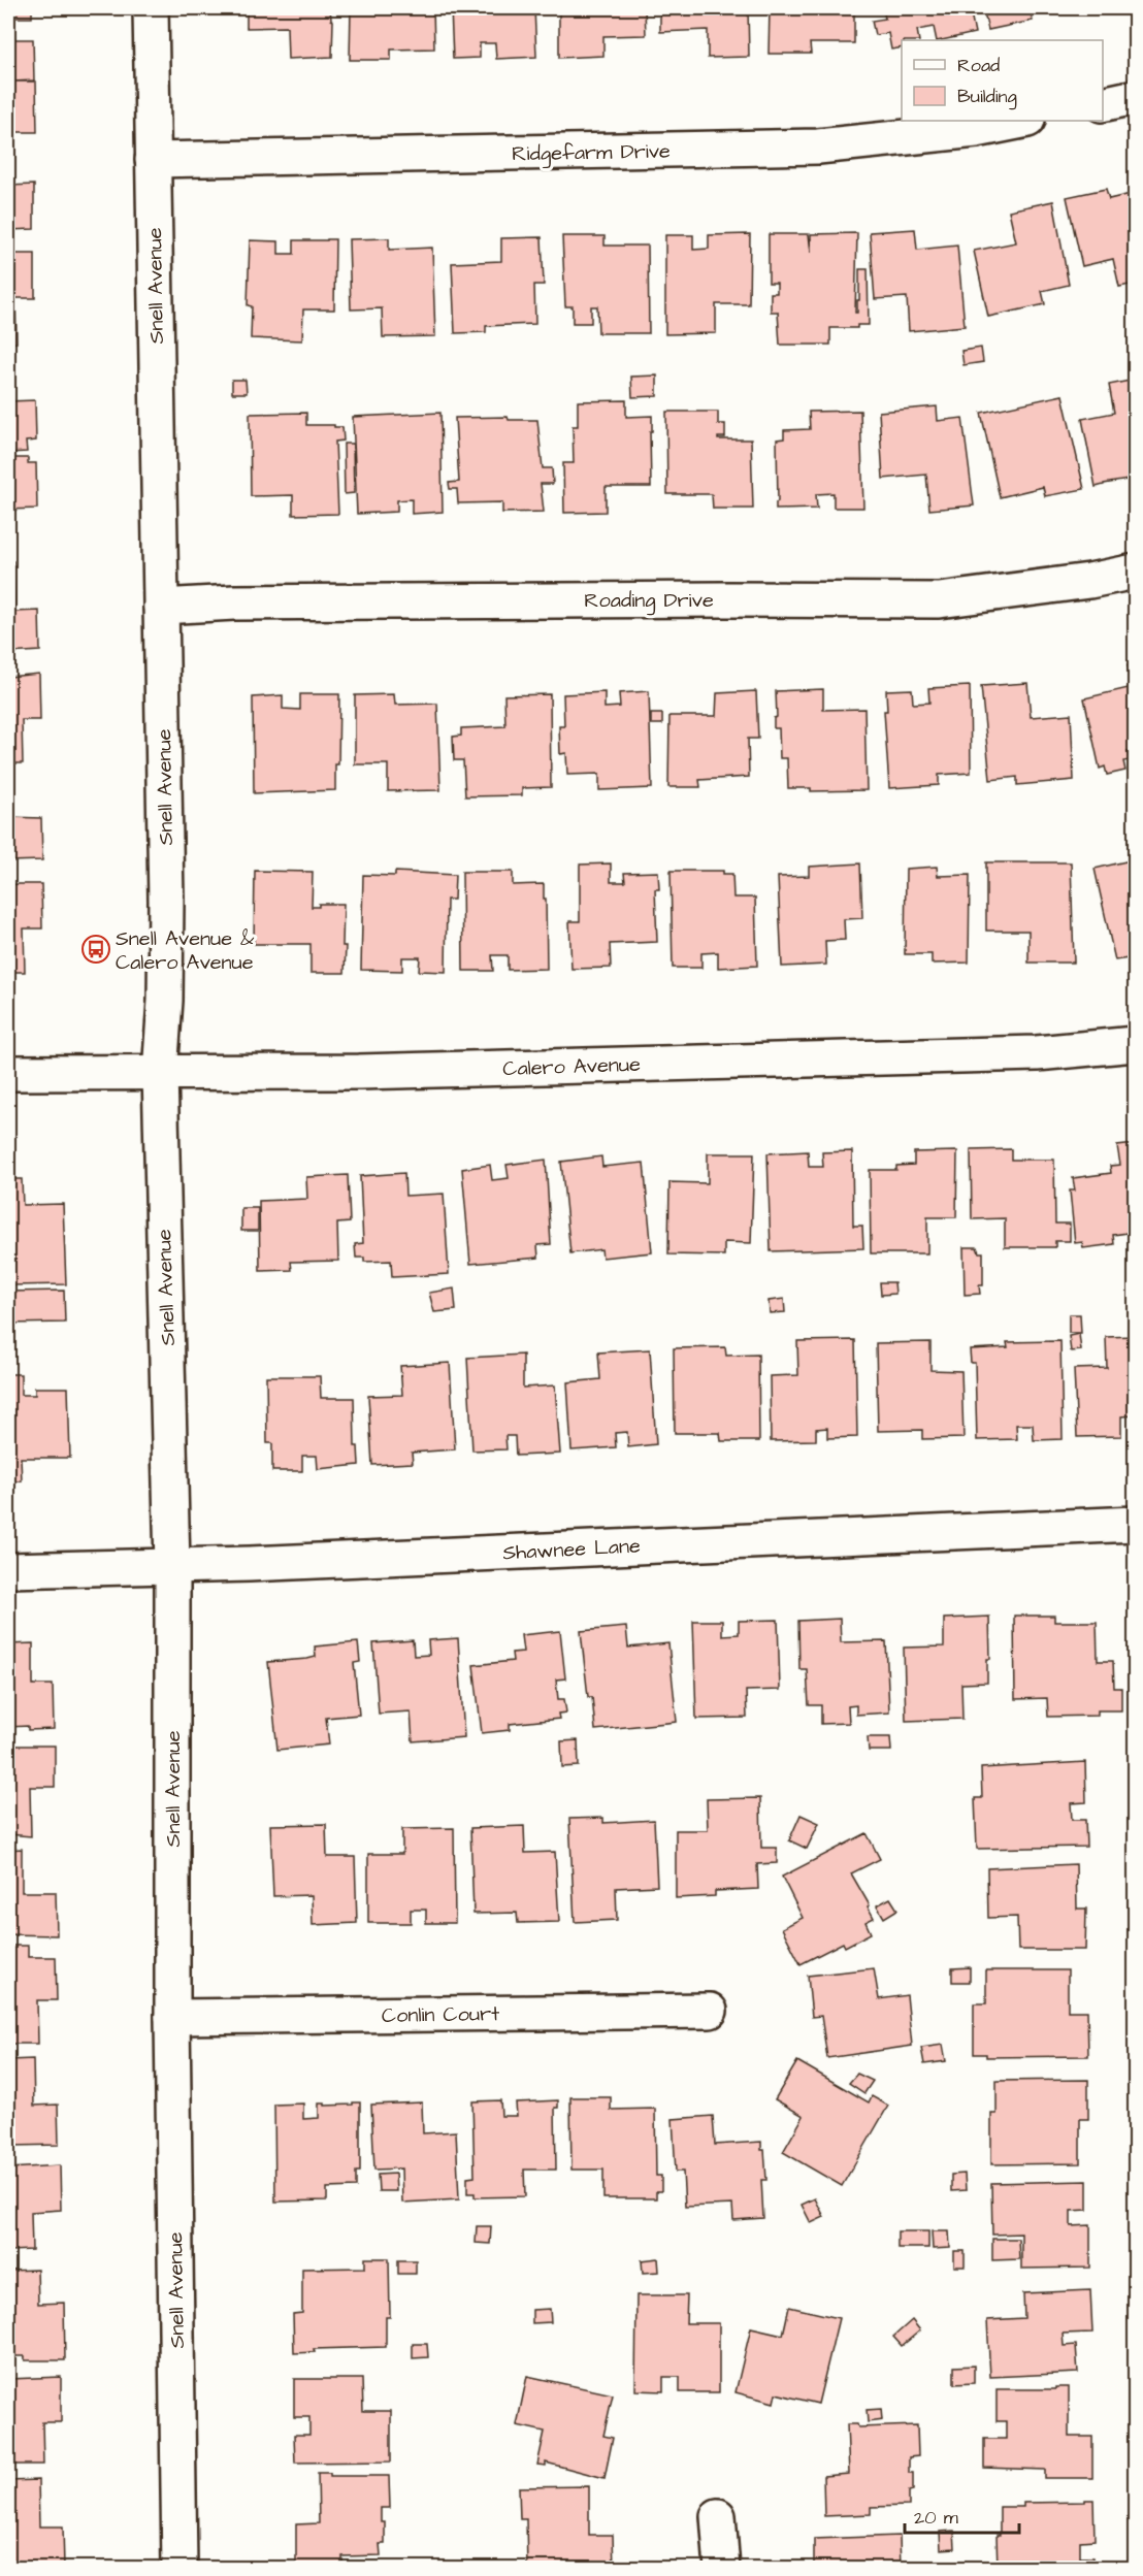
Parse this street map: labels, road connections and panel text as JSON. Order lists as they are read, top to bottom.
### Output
{
  "streets": {
    "street": [
      "Ridgefarm Drive",
      "Snell Avenue",
      "Roading Drive",
      "Calero Avenue",
      "Shawnee Lane",
      "Conlin Court"
    ]
  },
  "crossings": [
    ["Ridgefarm Drive", "Snell Avenue"],
    ["Snell Avenue", "Roading Drive"],
    ["Snell Avenue", "Calero Avenue"],
    ["Snell Avenue", "Shawnee Lane"],
    ["Snell Avenue", "Conlin Court"]
  ],
  "places": {
    "bus stop": ["Snell Avenue & Calero Avenue"]
  },
  "legend": ["Road", "Building"],
  "scale_bar": "20 m"
}
